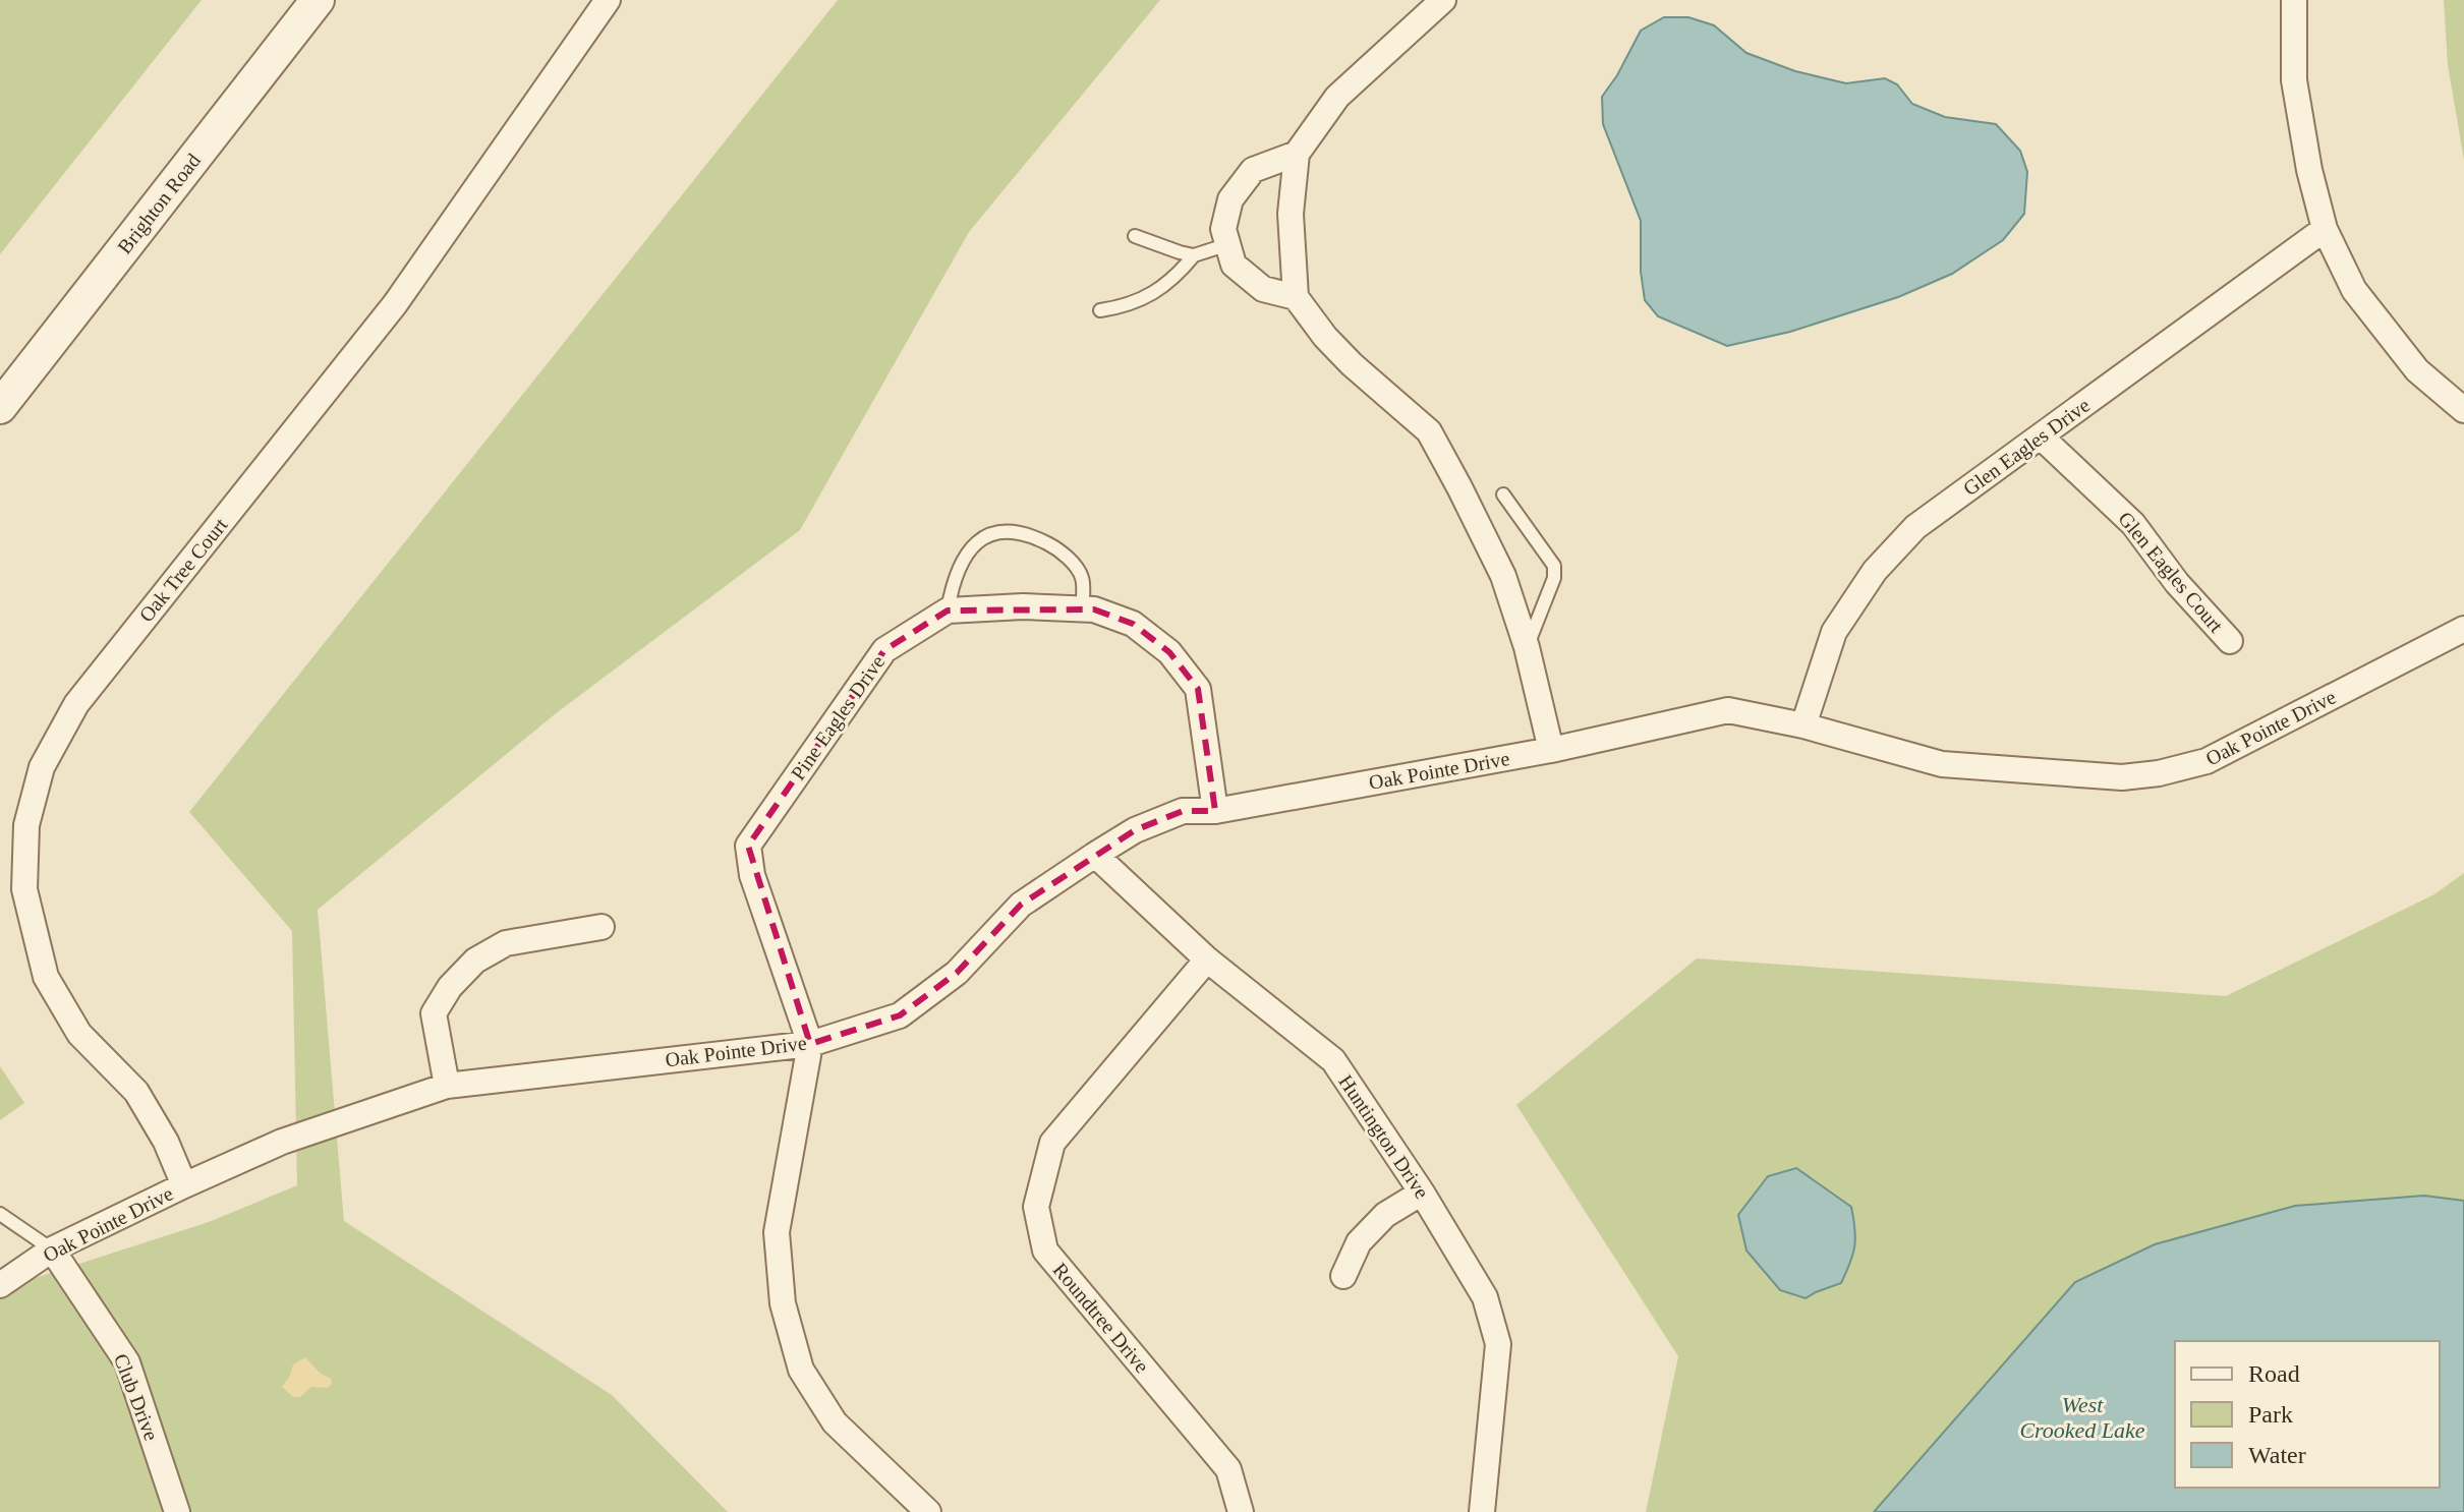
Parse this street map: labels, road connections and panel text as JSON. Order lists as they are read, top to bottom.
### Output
{
  "streets": {
    "street": [
      "Brighton Road",
      "Glen Eagles Drive",
      "Oak Tree Court",
      "Glen Eagles Court",
      "Pine Eagles Drive",
      "Oak Pointe Drive",
      "Huntington Drive",
      "Roundtree Drive",
      "Club Drive"
    ]
  },
  "crossings": [
    ["Glen Eagles Drive", "Glen Eagles Court"],
    ["Glen Eagles Drive", "Oak Pointe Drive"],
    ["Oak Tree Court", "Oak Pointe Drive"],
    ["Pine Eagles Drive", "Oak Pointe Drive"],
    ["Oak Pointe Drive", "Huntington Drive"],
    ["Oak Pointe Drive", "Club Drive"],
    ["Huntington Drive", "Roundtree Drive"]
  ],
  "water": ["West Crooked Lake"],
  "legend": ["Road", "Park", "Water"]
}
